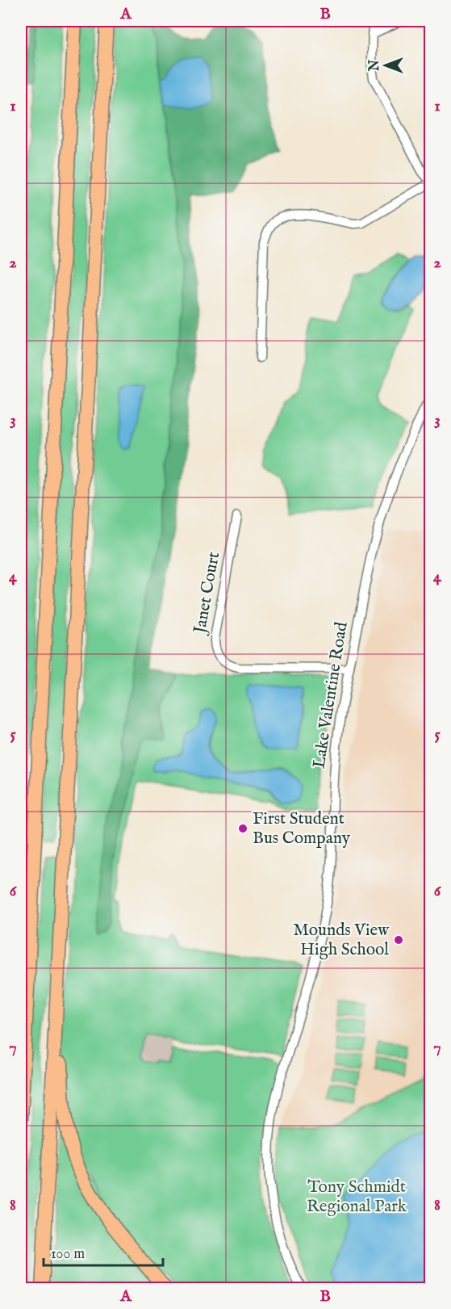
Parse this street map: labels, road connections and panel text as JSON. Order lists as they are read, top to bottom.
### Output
{
  "streets": {
    "street": ["Janet Court", "Lake Valentine Road"]
  },
  "crossings": [
    ["Janet Court", "Lake Valentine Road"]
  ],
  "parks": ["Tony Schmidt Regional Park"],
  "places": ["First Student Bus Company", "Mounds View High School"],
  "scale_bar": "100 m",
  "north": "left",
  "grid": {
    "columns": ["A", "B"],
    "rows": [
      "1",
      "2",
      "3",
      "4",
      "5",
      "6",
      "7",
      "8"
    ]
  }
}
